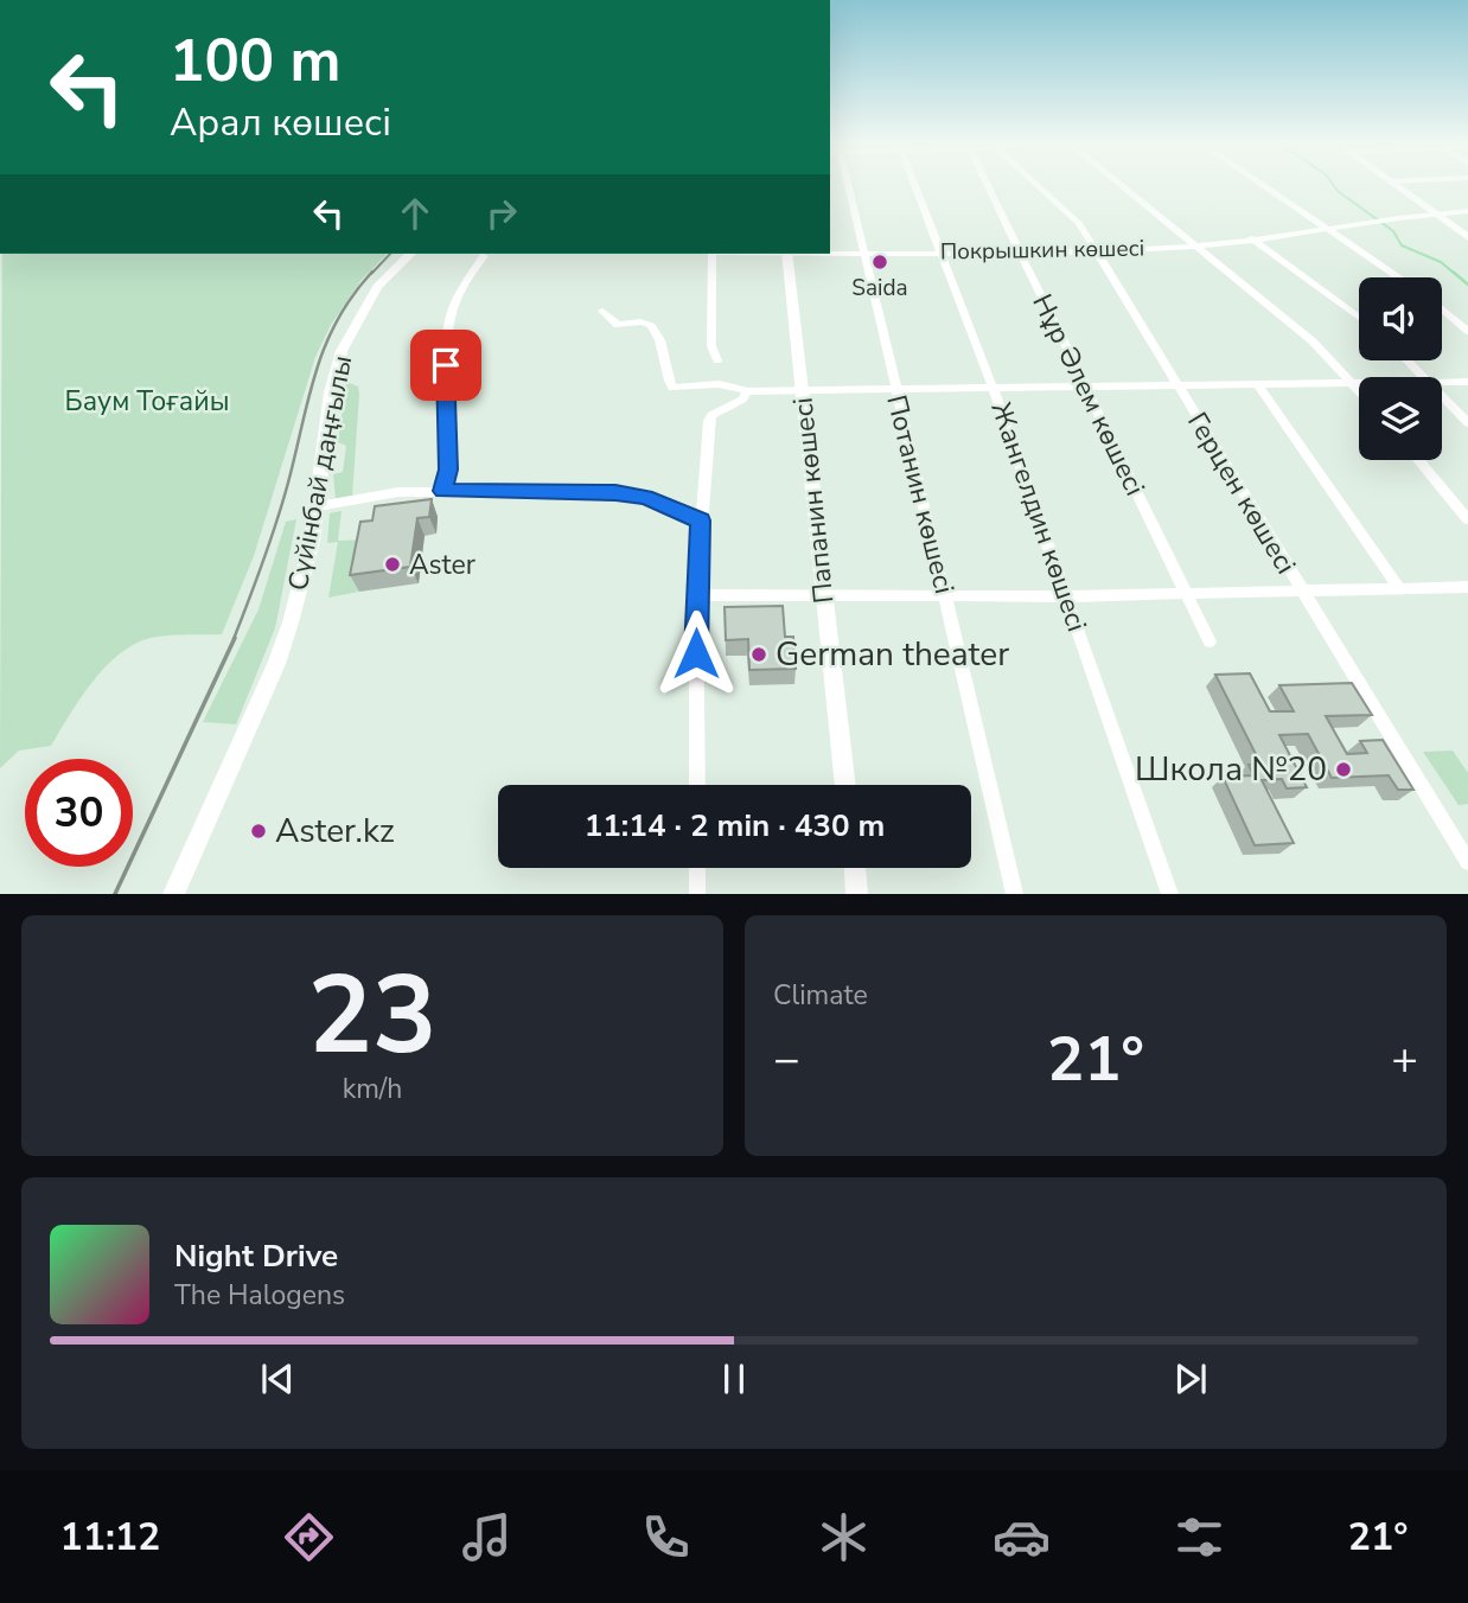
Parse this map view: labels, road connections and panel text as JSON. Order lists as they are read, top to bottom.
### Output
{
  "streets": {
    "main road": ["Сүйінбай даңғылы", "Папанин көшесі"],
    "street": [
      "Покрышкин көшесі",
      "Нұр Әлем көшесі",
      "Герцен көшесі",
      "Потанин көшесі",
      "Жангелдин көшесі"
    ]
  },
  "crossings": [
    ["Покрышкин көшесі", "Нұр Әлем көшесі"],
    ["Покрышкин көшесі", "Герцен көшесі"],
    ["Покрышкин көшесі", "Потанин көшесі"],
    ["Покрышкин көшесі", "Жангелдин көшесі"]
  ],
  "parks": ["Баум Тоғайы"],
  "places": [
    "Saida",
    "Aster",
    "German theater",
    "Школа №20",
    "Aster.kz"
  ],
  "page": {
    "turn": ["100 m", "Арал көшесі"],
    "limit": "30",
    "trip": "11:14 · 2 min · 430 m",
    "tile": [
      ["23", "km/h"],
      "Climate"
    ],
    "heat": ["−", "21°", "+"],
    "song": ["Night Drive", "The Halogens"],
    "tabs": ["11:12", "21°"]
  }
}
